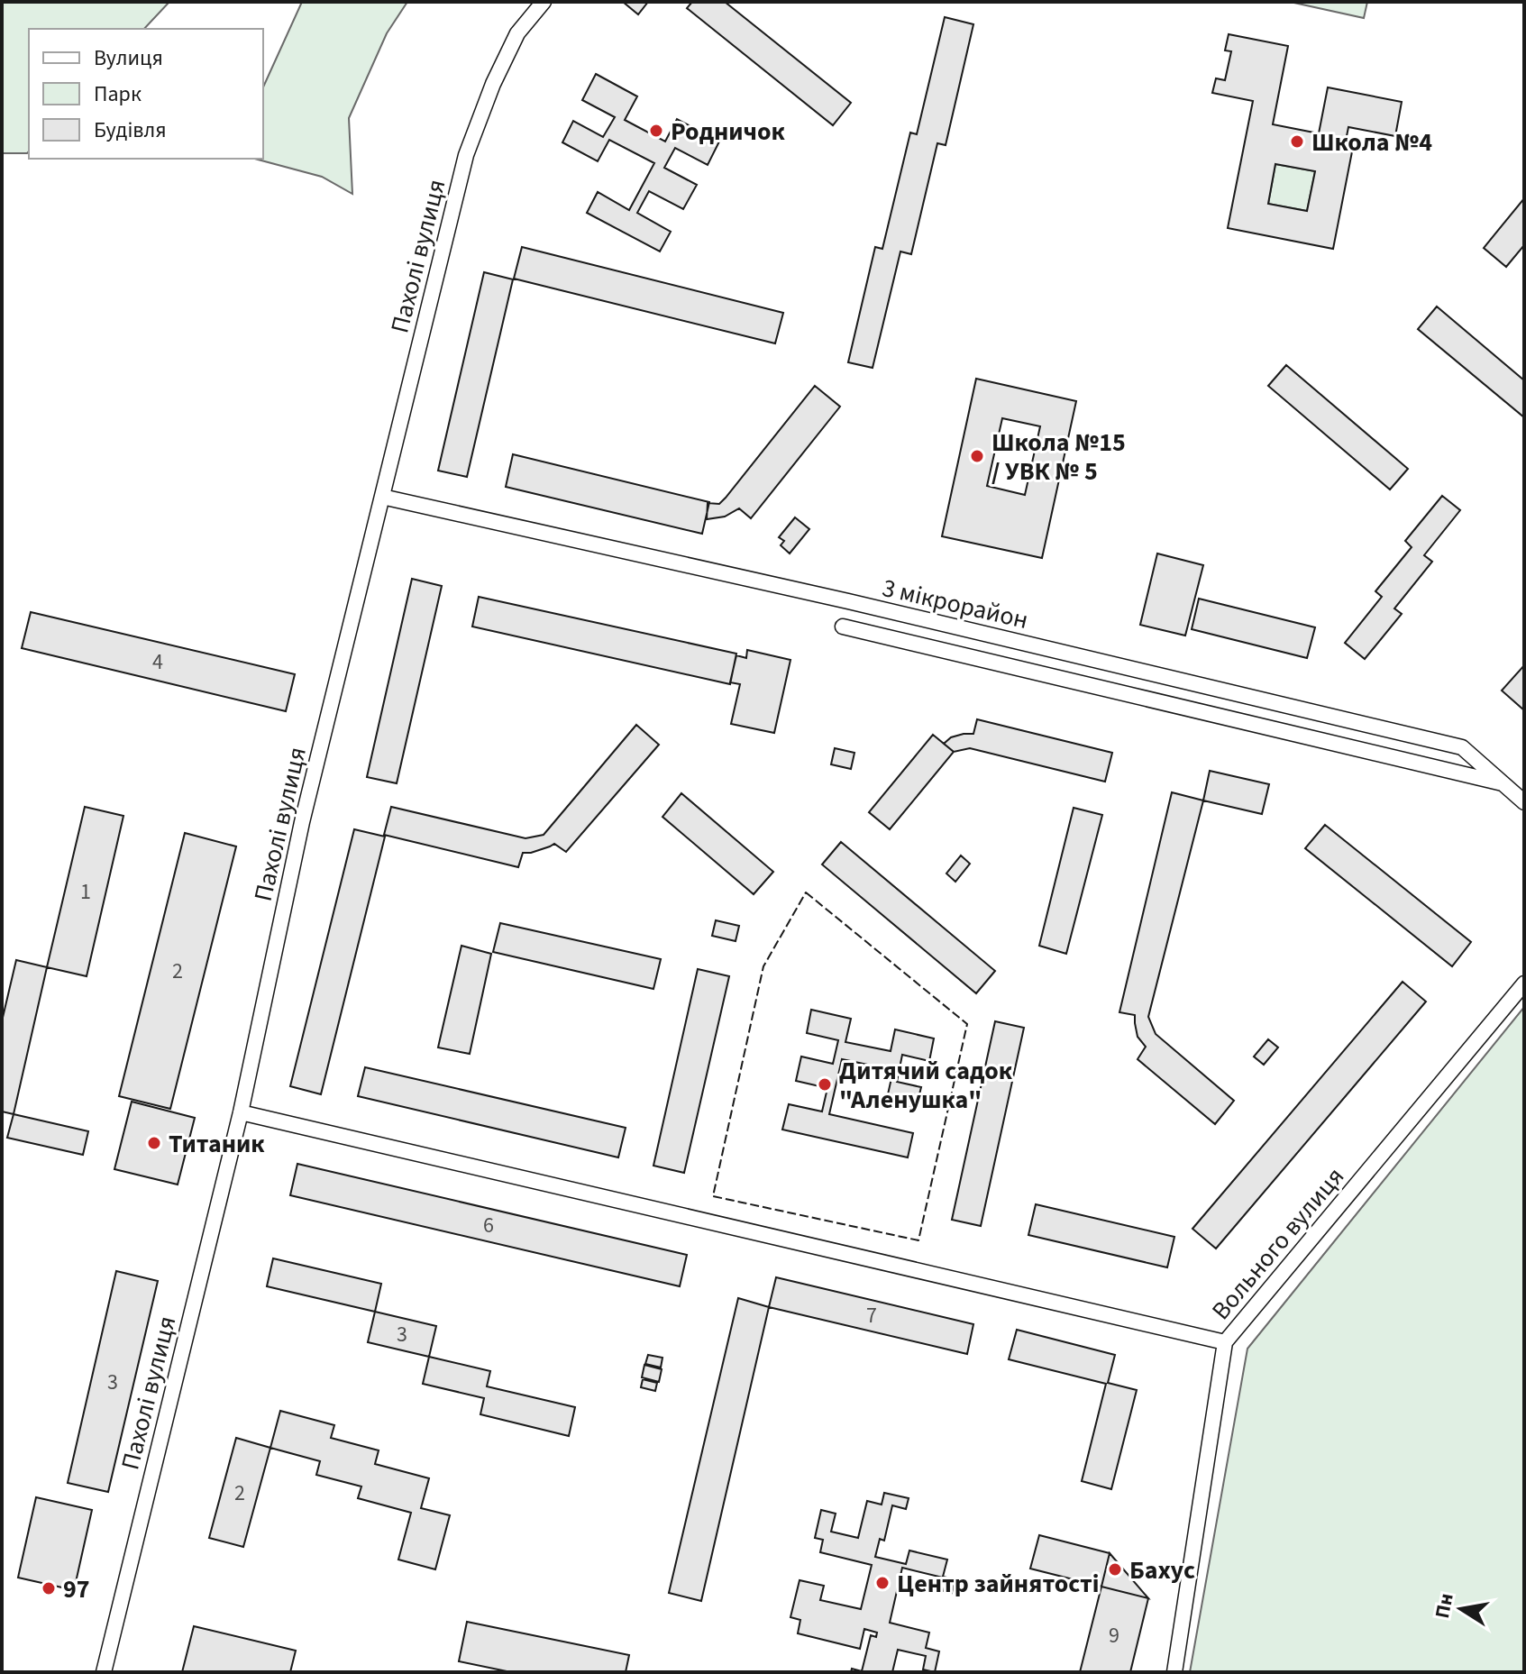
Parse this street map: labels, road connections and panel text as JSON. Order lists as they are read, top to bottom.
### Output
{
  "streets": {
    "street": ["Пахолі вулиця", "3 мікрорайон", "Вольного вулиця"]
  },
  "crossings": [
    ["Пахолі вулиця", "3 мікрорайон"]
  ],
  "places": [
    "Родничок",
    "Школа №4",
    "Школа №15 / УВК № 5",
    "Дитячий садок \"Аленушка\"",
    "Титаник",
    "Бахус",
    "Центр зайнятості",
    "97"
  ],
  "house_numbers": [
    "4",
    "1",
    "2",
    "6",
    "7",
    "3",
    "3",
    "2",
    "9"
  ],
  "legend": ["Вулиця", "Парк", "Будівля"],
  "north": "left"
}
